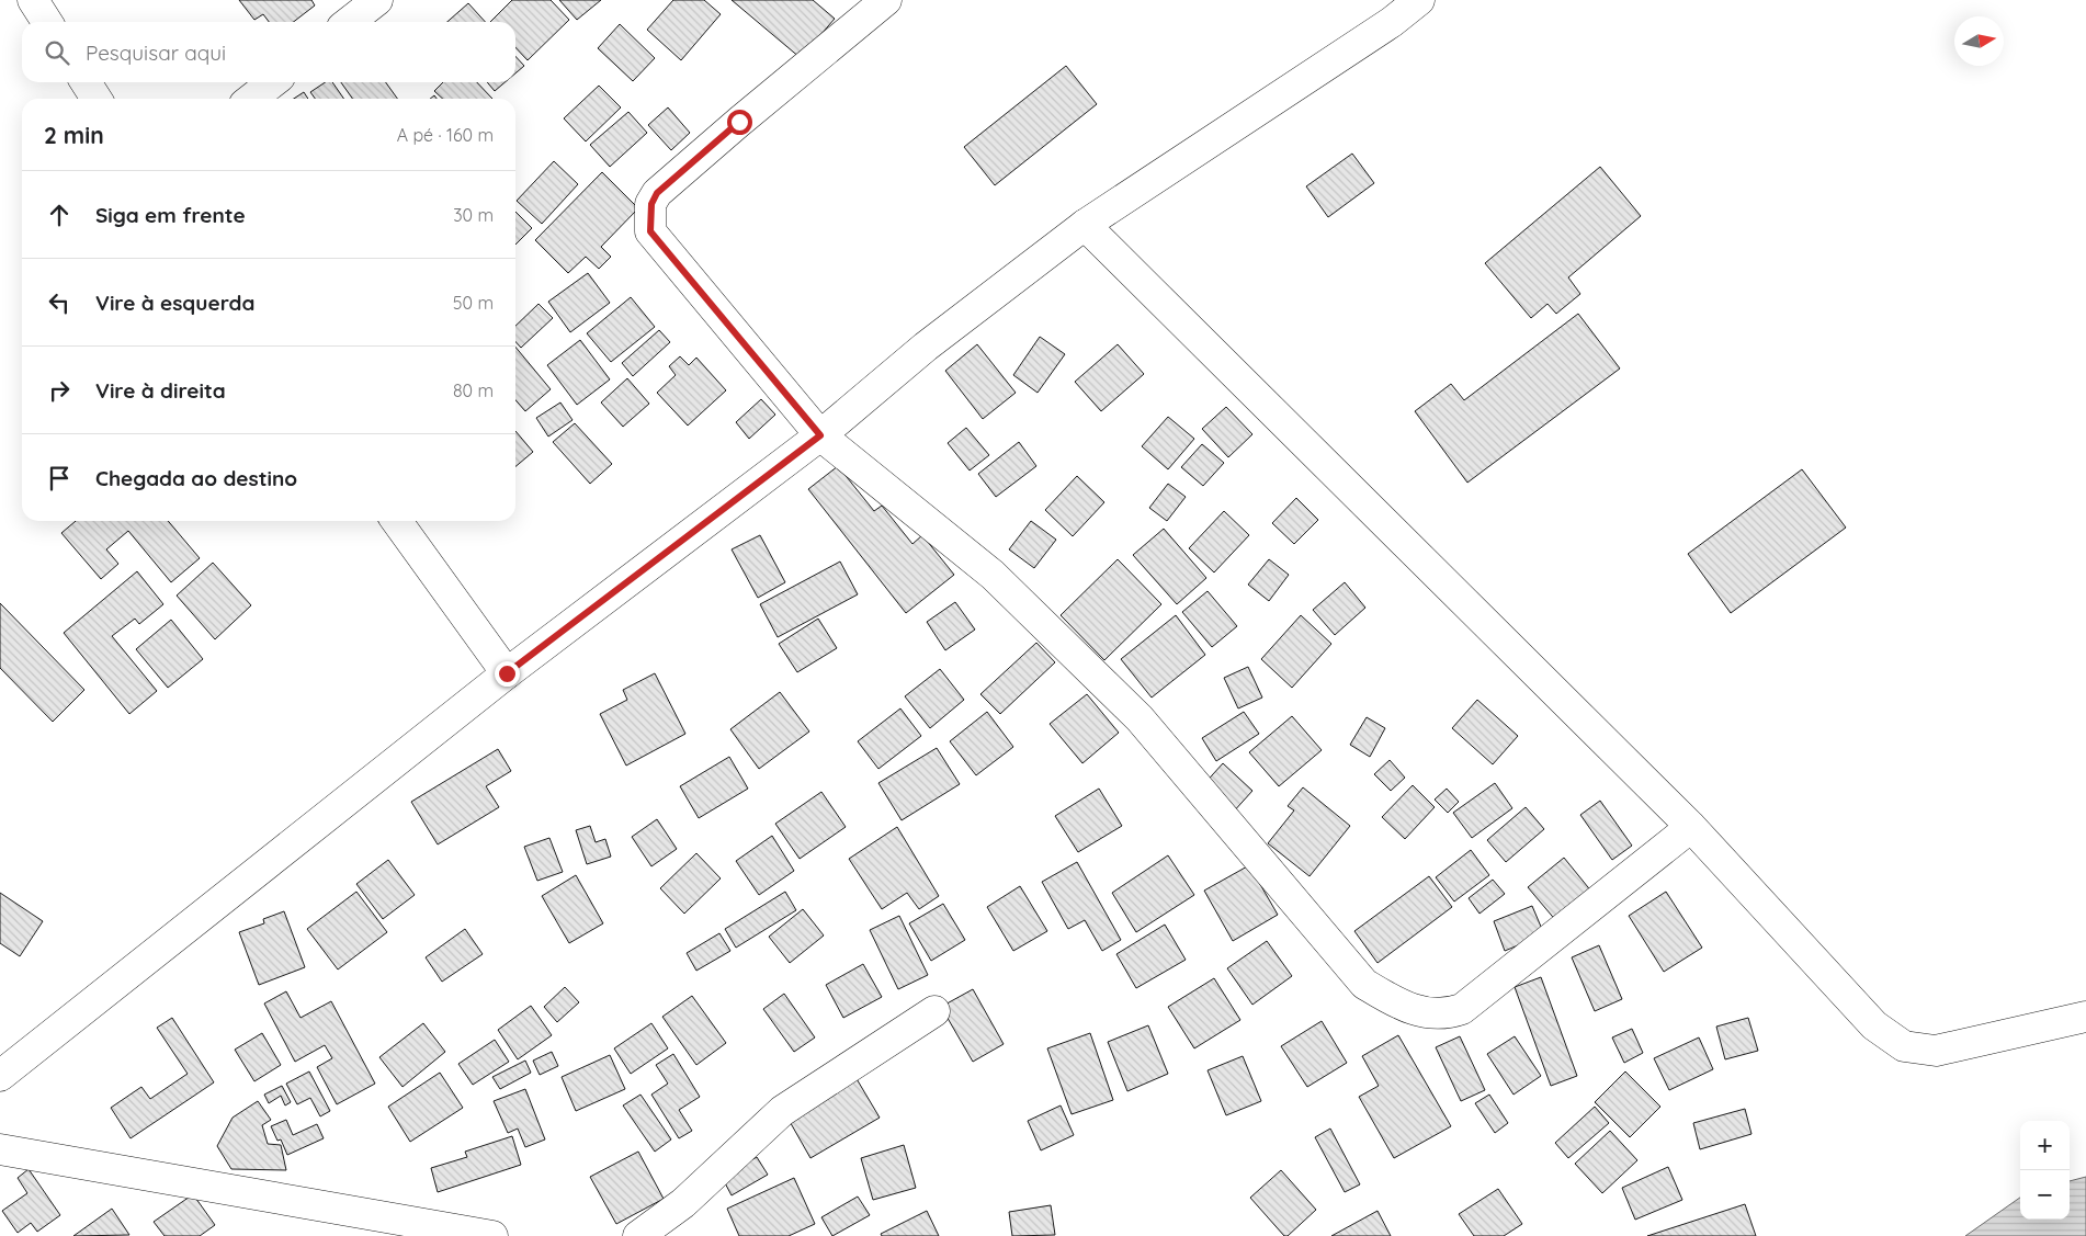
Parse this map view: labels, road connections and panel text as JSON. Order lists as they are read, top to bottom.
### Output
{
  "north": "right",
  "page": {
    "search": "Pesquisar aqui",
    "heading": ["2 min", "A pé · 160 m"],
    "list": [
      ["Siga em frente", "30 m"],
      ["Vire à esquerda", "50 m"],
      ["Vire à direita", "80 m"],
      "Chegada ao destino"
    ],
    "map_buttons": ["+", "−"]
  }
}
